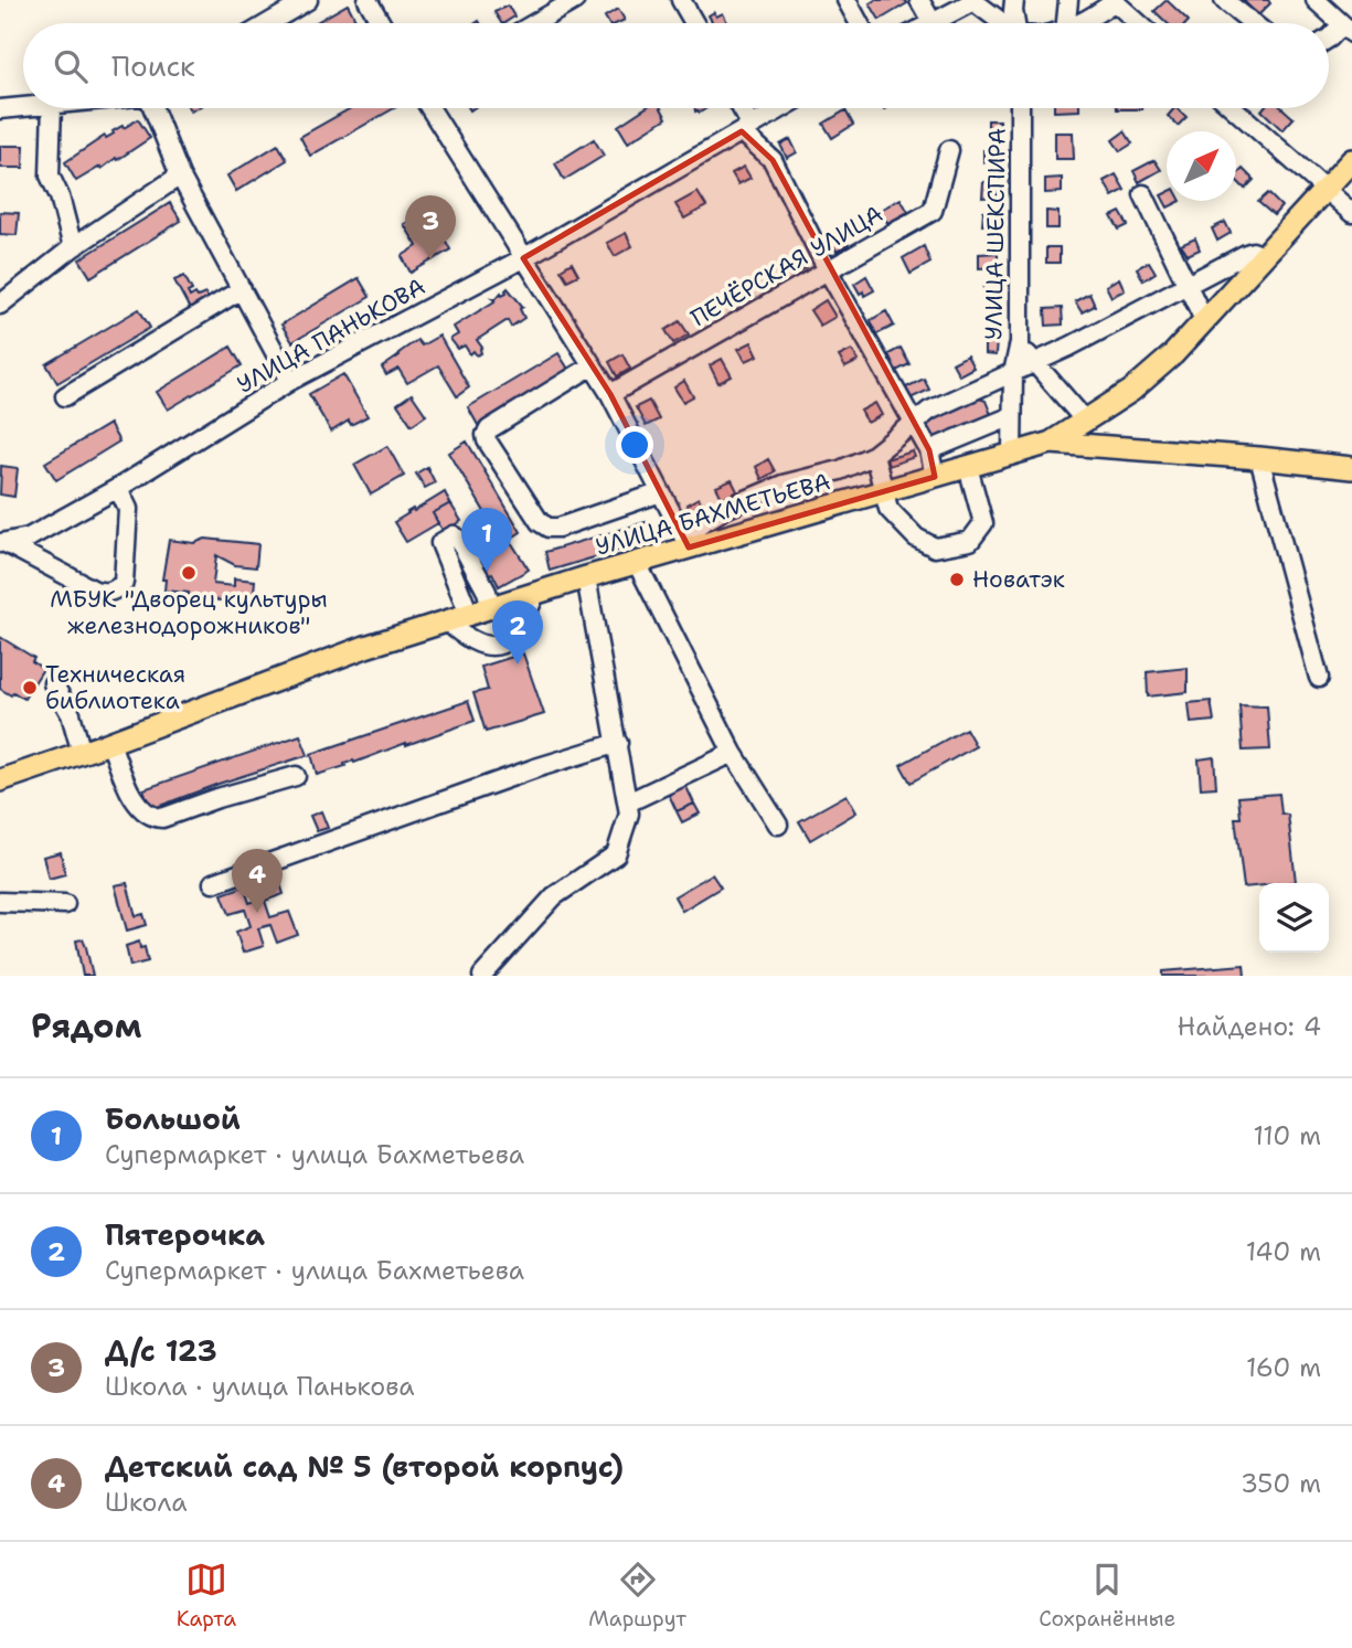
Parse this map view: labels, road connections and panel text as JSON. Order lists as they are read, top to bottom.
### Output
{
  "streets": {
    "main road": ["УЛИЦА БАХМЕТЬЕВА"],
    "street": ["УЛИЦА ШЕКСПИРА", "ПЕЧЁРСКАЯ УЛИЦА", "УЛИЦА ПАНЬКОВА"]
  },
  "crossings": [
    ["УЛИЦА ШЕКСПИРА", "УЛИЦА БАХМЕТЬЕВА"]
  ],
  "places": ["МБУК \"Дворец культуры железнодорожников\"", "Новатэк", "Техническая библиотека"],
  "north": "top right",
  "page": {
    "search": "Поиск",
    "pins": [
      "3",
      "1",
      "2",
      "4"
    ],
    "heading": ["Рядом", "Найдено: 4"],
    "list": [
      {
        "mark": "1",
        "name": "Большой",
        "note": "Супермаркет · улица Бахметьева",
        "value": "110 m"
      },
      {
        "mark": "2",
        "name": "Пятерочка",
        "note": "Супермаркет · улица Бахметьева",
        "value": "140 m"
      },
      {
        "mark": "3",
        "name": "Д/с 123",
        "note": "Школа · улица Панькова",
        "value": "160 m"
      },
      {
        "mark": "4",
        "name": "Детский сад № 5 (второй корпус)",
        "note": "Школа",
        "value": "350 m"
      }
    ],
    "nav": ["Карта", "Маршрут", "Сохранённые"]
  }
}
